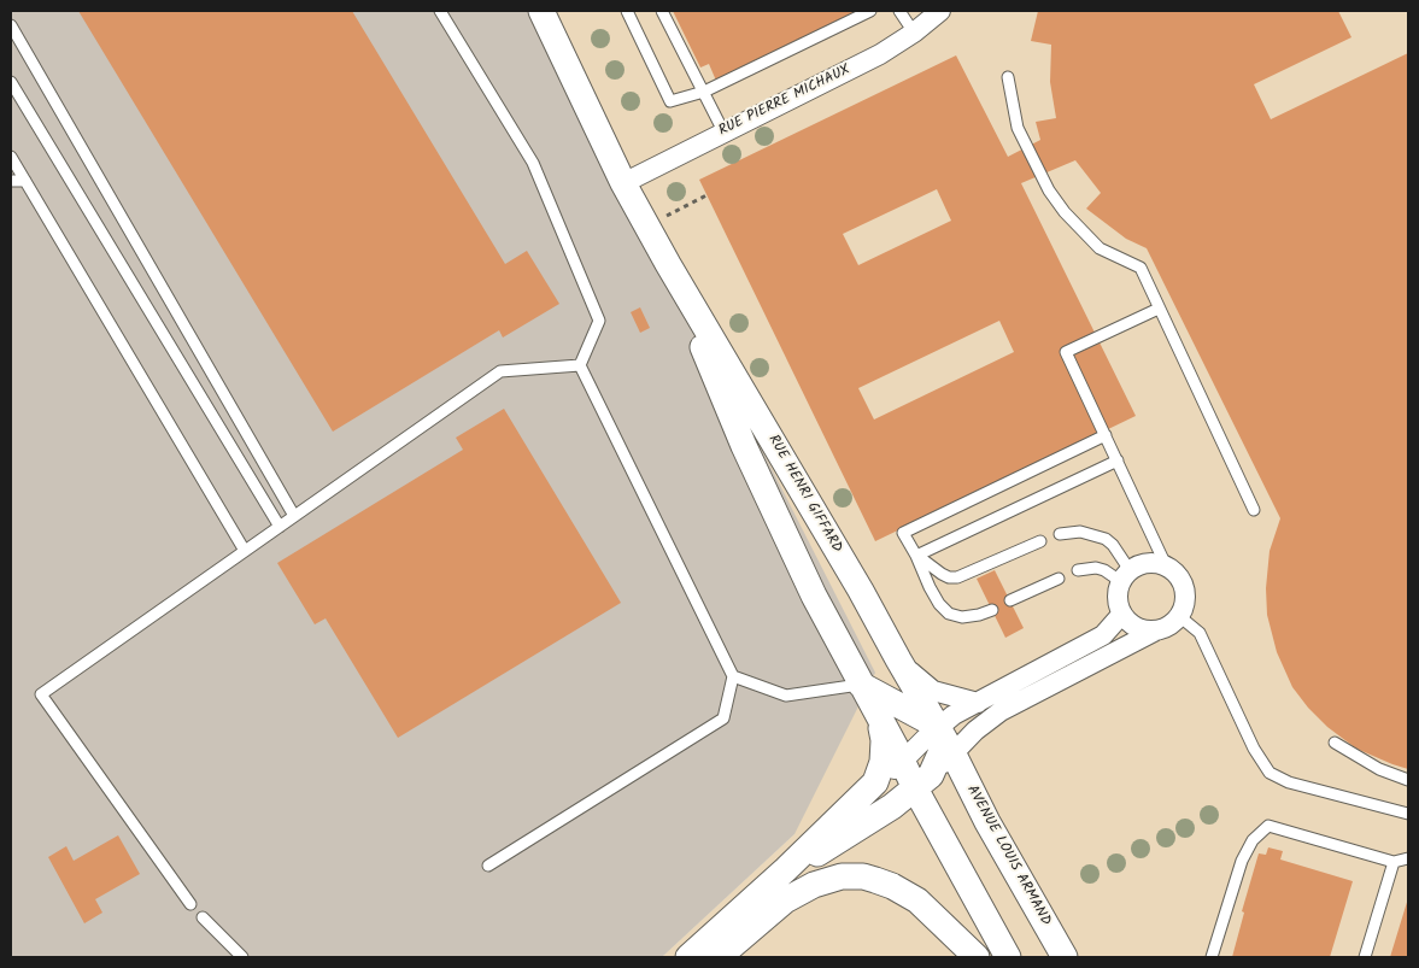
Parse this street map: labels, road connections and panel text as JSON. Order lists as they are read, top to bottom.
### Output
{
  "streets": {
    "street": ["RUE PIERRE MICHAUX", "RUE HENRI GIFFARD", "AVENUE LOUIS ARMAND"]
  },
  "crossings": [
    ["RUE PIERRE MICHAUX", "RUE HENRI GIFFARD"],
    ["RUE HENRI GIFFARD", "AVENUE LOUIS ARMAND"]
  ]
}
